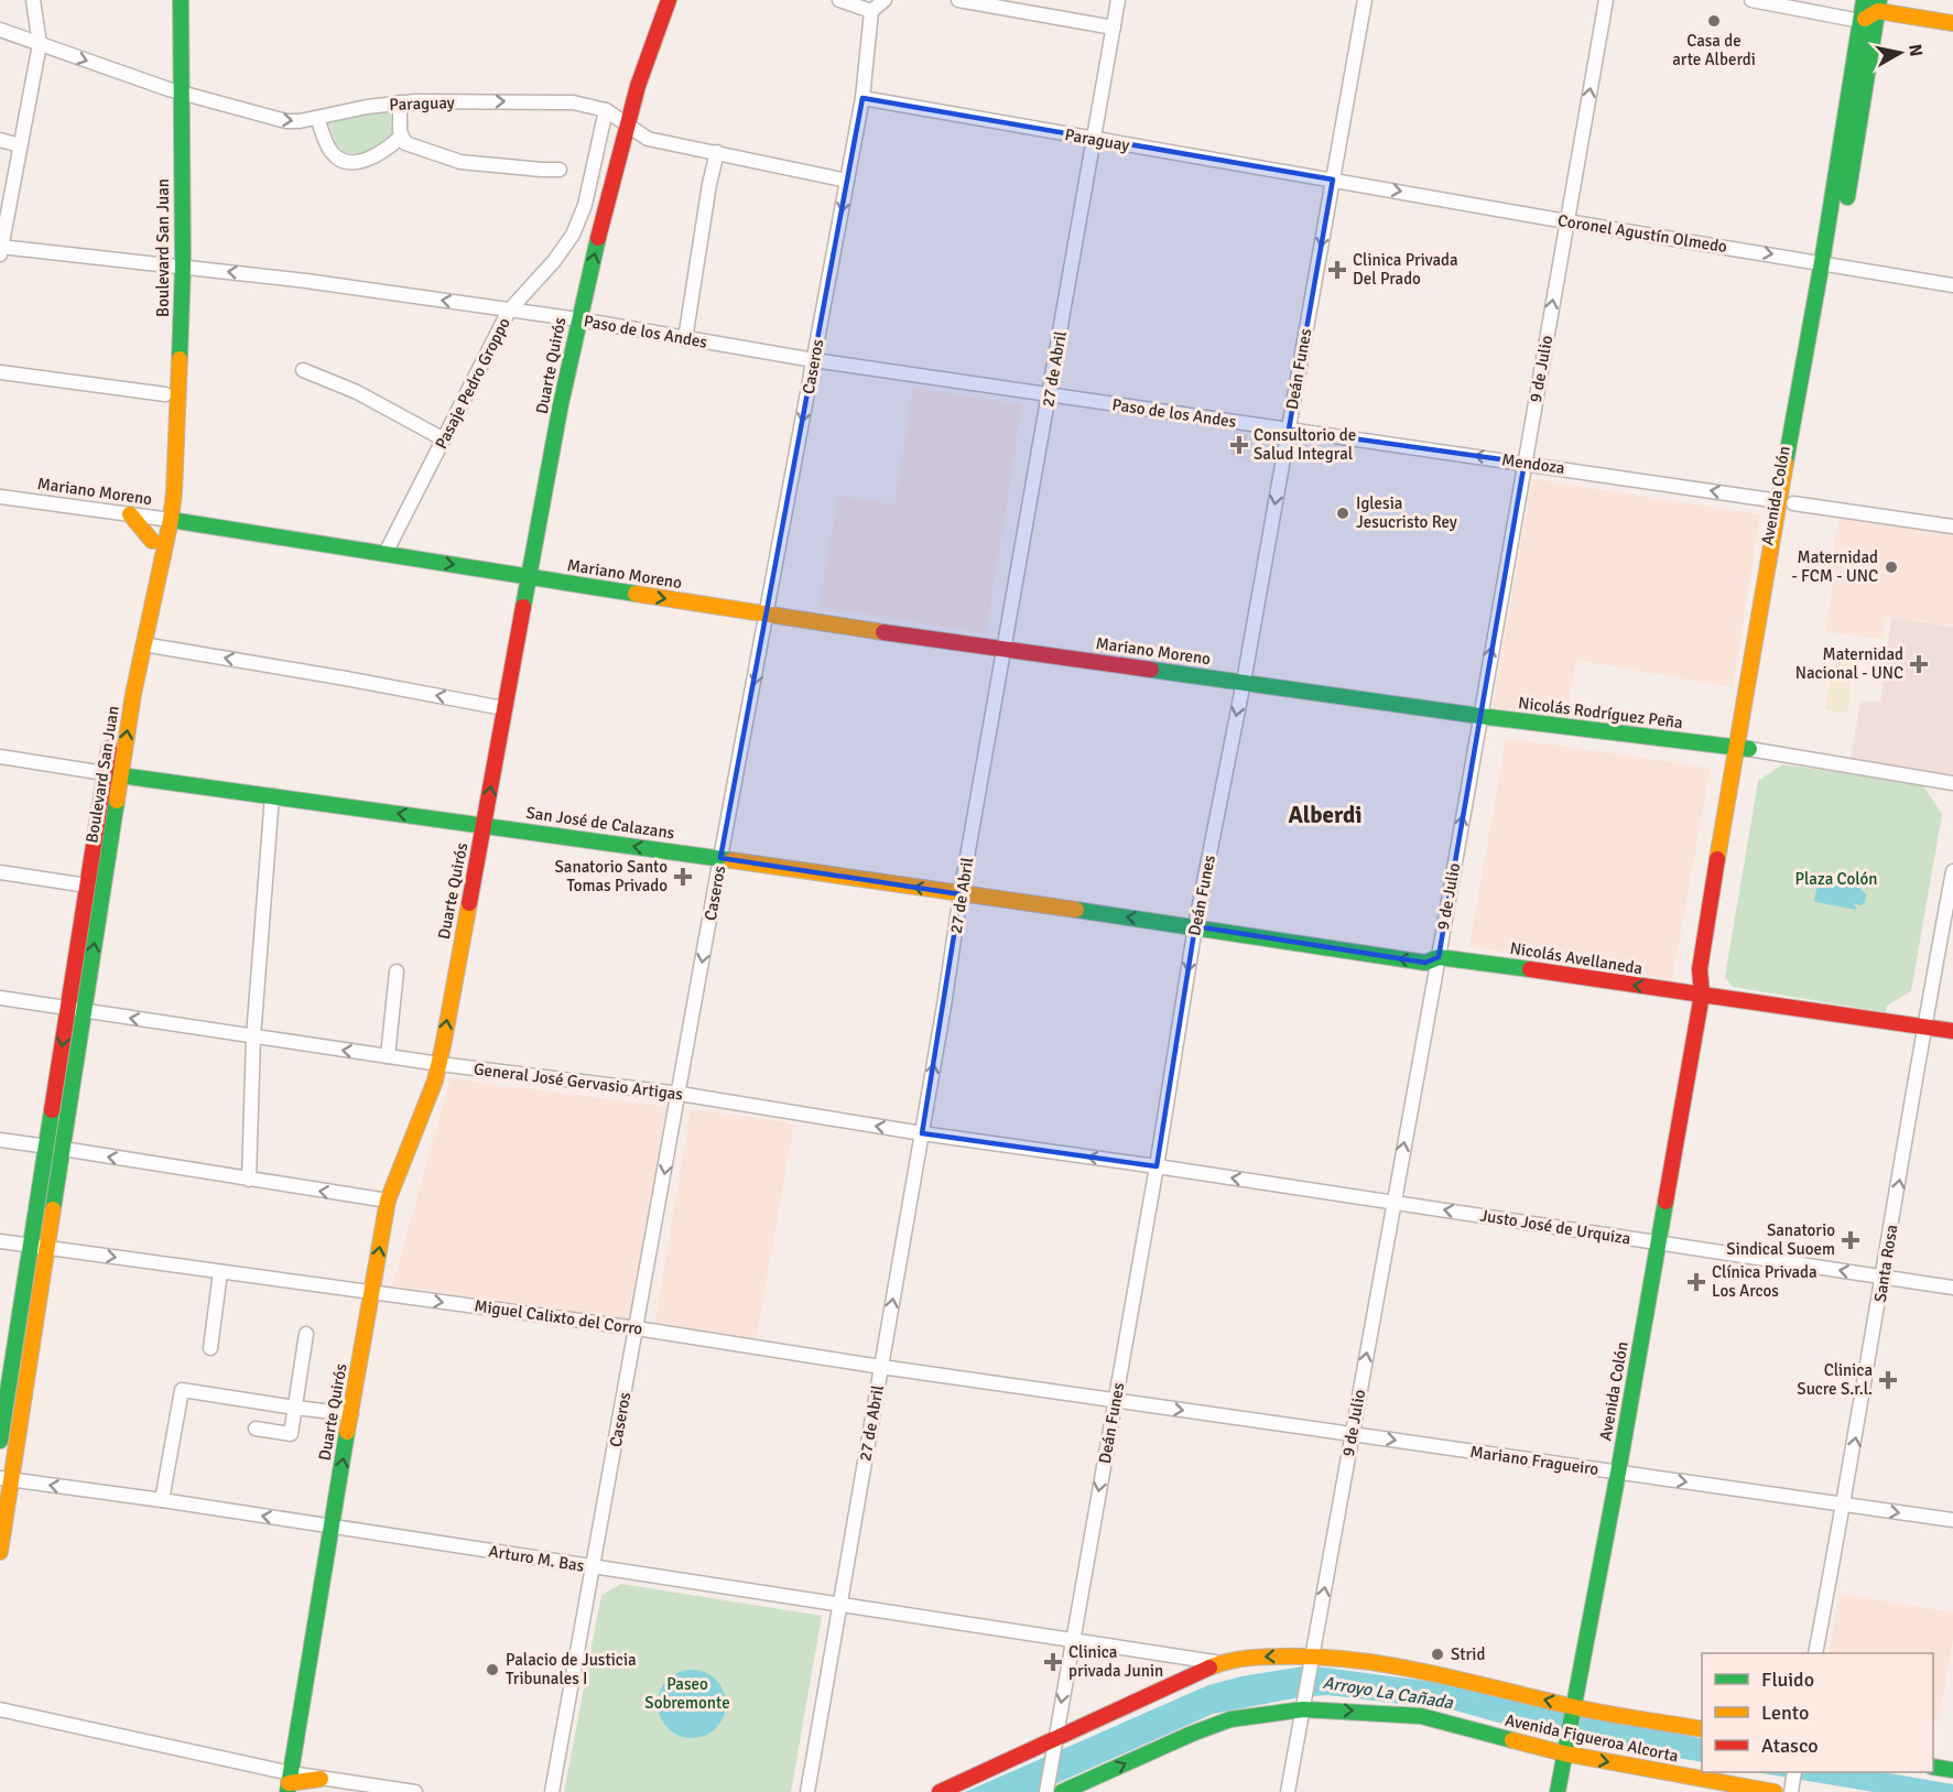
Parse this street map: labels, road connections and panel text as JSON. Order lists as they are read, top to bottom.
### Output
{
  "streets": {
    "main road": [
      "Boulevard San Juan",
      "Duarte Quirós",
      "Mariano Moreno",
      "Avenida Colón",
      "Nicolás Rodríguez Peña",
      "San José de Calazans",
      "Nicolás Avellaneda",
      "Avenida Figueroa Alcorta"
    ],
    "street": [
      "Paraguay",
      "Coronel Agustín Olmedo",
      "Paso de los Andes",
      "Caseros",
      "27 de Abril",
      "Deán Funes",
      "9 de Julio",
      "Pasaje Pedro Groppo",
      "Mendoza",
      "General José Gervasio Artigas",
      "Justo José de Urquiza",
      "Santa Rosa",
      "Miguel Calixto del Corro",
      "Mariano Fragueiro",
      "Arturo M. Bas"
    ]
  },
  "crossings": [
    ["Paraguay", "Coronel Agustín Olmedo"],
    ["Paraguay", "Boulevard San Juan"],
    ["Paraguay", "Duarte Quirós"],
    ["Paraguay", "Caseros"],
    ["Paraguay", "27 de Abril"],
    ["Paraguay", "Deán Funes"],
    ["Paraguay", "Pasaje Pedro Groppo"],
    ["Coronel Agustín Olmedo", "Deán Funes"],
    ["Coronel Agustín Olmedo", "9 de Julio"],
    ["Coronel Agustín Olmedo", "Avenida Colón"],
    ["Boulevard San Juan", "Paso de los Andes"],
    ["Boulevard San Juan", "Mariano Moreno"],
    ["Boulevard San Juan", "San José de Calazans"],
    ["Boulevard San Juan", "General José Gervasio Artigas"],
    ["Boulevard San Juan", "Miguel Calixto del Corro"],
    ["Boulevard San Juan", "Arturo M. Bas"],
    ["Paso de los Andes", "Duarte Quirós"],
    ["Paso de los Andes", "Caseros"],
    ["Paso de los Andes", "27 de Abril"],
    ["Paso de los Andes", "Deán Funes"],
    ["Paso de los Andes", "Pasaje Pedro Groppo"],
    ["Paso de los Andes", "Mendoza"],
    ["Duarte Quirós", "Mariano Moreno"],
    ["Duarte Quirós", "San José de Calazans"],
    ["Duarte Quirós", "General José Gervasio Artigas"],
    ["Duarte Quirós", "Miguel Calixto del Corro"],
    ["Duarte Quirós", "Arturo M. Bas"],
    ["Caseros", "Mariano Moreno"],
    ["Caseros", "San José de Calazans"],
    ["Caseros", "General José Gervasio Artigas"],
    ["Caseros", "Miguel Calixto del Corro"],
    ["Caseros", "Arturo M. Bas"],
    ["27 de Abril", "Mariano Moreno"],
    ["27 de Abril", "San José de Calazans"],
    ["27 de Abril", "General José Gervasio Artigas"],
    ["27 de Abril", "Miguel Calixto del Corro"],
    ["27 de Abril", "Arturo M. Bas"],
    ["Deán Funes", "Mendoza"],
    ["Deán Funes", "Mariano Moreno"],
    ["Deán Funes", "Nicolás Rodríguez Peña"],
    ["Deán Funes", "San José de Calazans"],
    ["Deán Funes", "Nicolás Avellaneda"],
    ["Deán Funes", "General José Gervasio Artigas"],
    ["Deán Funes", "Justo José de Urquiza"],
    ["Deán Funes", "Miguel Calixto del Corro"],
    ["Deán Funes", "Mariano Fragueiro"],
    ["Deán Funes", "Arturo M. Bas"],
    ["Deán Funes", "Avenida Figueroa Alcorta"],
    ["9 de Julio", "Mendoza"],
    ["9 de Julio", "Nicolás Rodríguez Peña"],
    ["9 de Julio", "Nicolás Avellaneda"],
    ["9 de Julio", "Justo José de Urquiza"],
    ["9 de Julio", "Mariano Fragueiro"],
    ["9 de Julio", "Avenida Figueroa Alcorta"],
    ["Pasaje Pedro Groppo", "Mariano Moreno"],
    ["Mendoza", "Avenida Colón"],
    ["Mariano Moreno", "Nicolás Rodríguez Peña"],
    ["Avenida Colón", "Nicolás Rodríguez Peña"],
    ["Avenida Colón", "Nicolás Avellaneda"],
    ["Avenida Colón", "Justo José de Urquiza"],
    ["Avenida Colón", "Mariano Fragueiro"],
    ["Avenida Colón", "Avenida Figueroa Alcorta"],
    ["San José de Calazans", "Nicolás Avellaneda"],
    ["Nicolás Avellaneda", "Santa Rosa"],
    ["General José Gervasio Artigas", "Justo José de Urquiza"],
    ["Justo José de Urquiza", "Santa Rosa"],
    ["Santa Rosa", "Mariano Fragueiro"],
    ["Miguel Calixto del Corro", "Mariano Fragueiro"],
    ["Arturo M. Bas", "Avenida Figueroa Alcorta"]
  ],
  "one_way": [
    "Coronel Agustín Olmedo",
    "Duarte Quirós",
    "Caseros",
    "Deán Funes",
    "9 de Julio",
    "Mendoza",
    "San José de Calazans",
    "Nicolás Avellaneda",
    "General José Gervasio Artigas",
    "Justo José de Urquiza",
    "Santa Rosa",
    "Mariano Fragueiro"
  ],
  "districts": ["Alberdi"],
  "water": ["Arroyo La Cañada"],
  "parks": ["Plaza Colón", "Paseo Sobremonte"],
  "places": {
    "other": [
      "Casa de arte Alberdi",
      "Iglesia Jesucristo Rey",
      "Maternidad - FCM - UNC",
      "Strid",
      "Palacio de Justicia Tribunales I"
    ],
    "health": [
      "Clinica Privada Del Prado",
      "Consultorio de Salud Integral",
      "Maternidad Nacional - UNC",
      "Sanatorio Santo Tomas Privado",
      "Sanatorio Sindical Suoem",
      "Clínica Privada Los Arcos",
      "Clinica Sucre S.r.l.",
      "Clinica privada Junin"
    ]
  },
  "legend": ["Fluido", "Lento", "Atasco"],
  "north": "right"
}
